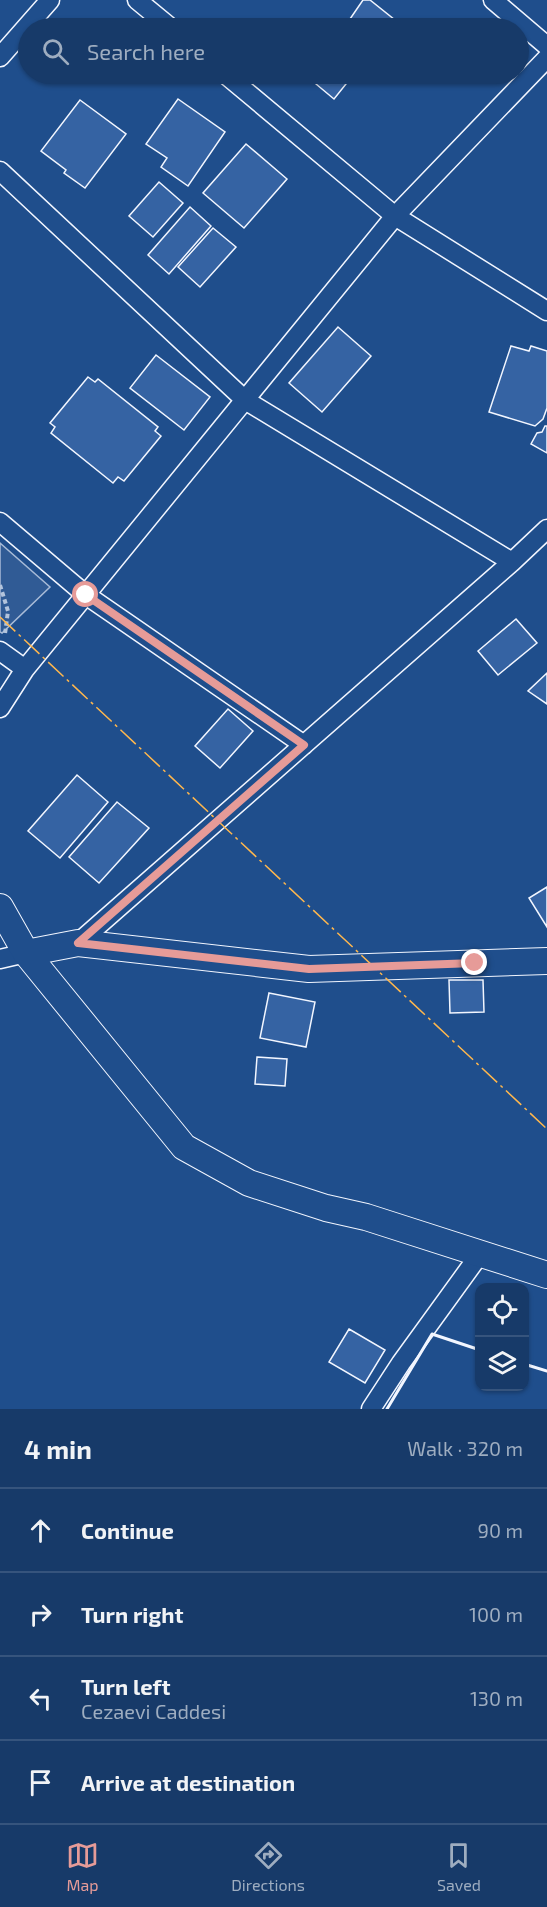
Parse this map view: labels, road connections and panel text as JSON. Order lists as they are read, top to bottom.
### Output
{
  "page": {
    "search": "Search here",
    "heading": ["4 min", "Walk · 320 m"],
    "list": [
      ["Continue", "90 m"],
      ["Turn right", "100 m"],
      ["Turn left", "Cezaevi Caddesi", "130 m"],
      "Arrive at destination"
    ],
    "nav": ["Map", "Directions", "Saved"]
  }
}
